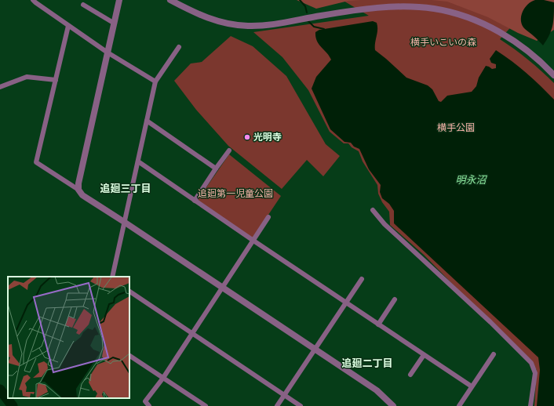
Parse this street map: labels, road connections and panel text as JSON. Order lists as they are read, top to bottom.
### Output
{
  "districts": ["追廻三丁目", "追廻二丁目"],
  "water": ["明永沼"],
  "parks": ["横手いこいの森", "横手公園", "追廻第一児童公園"],
  "places": ["光明寺"]
}
